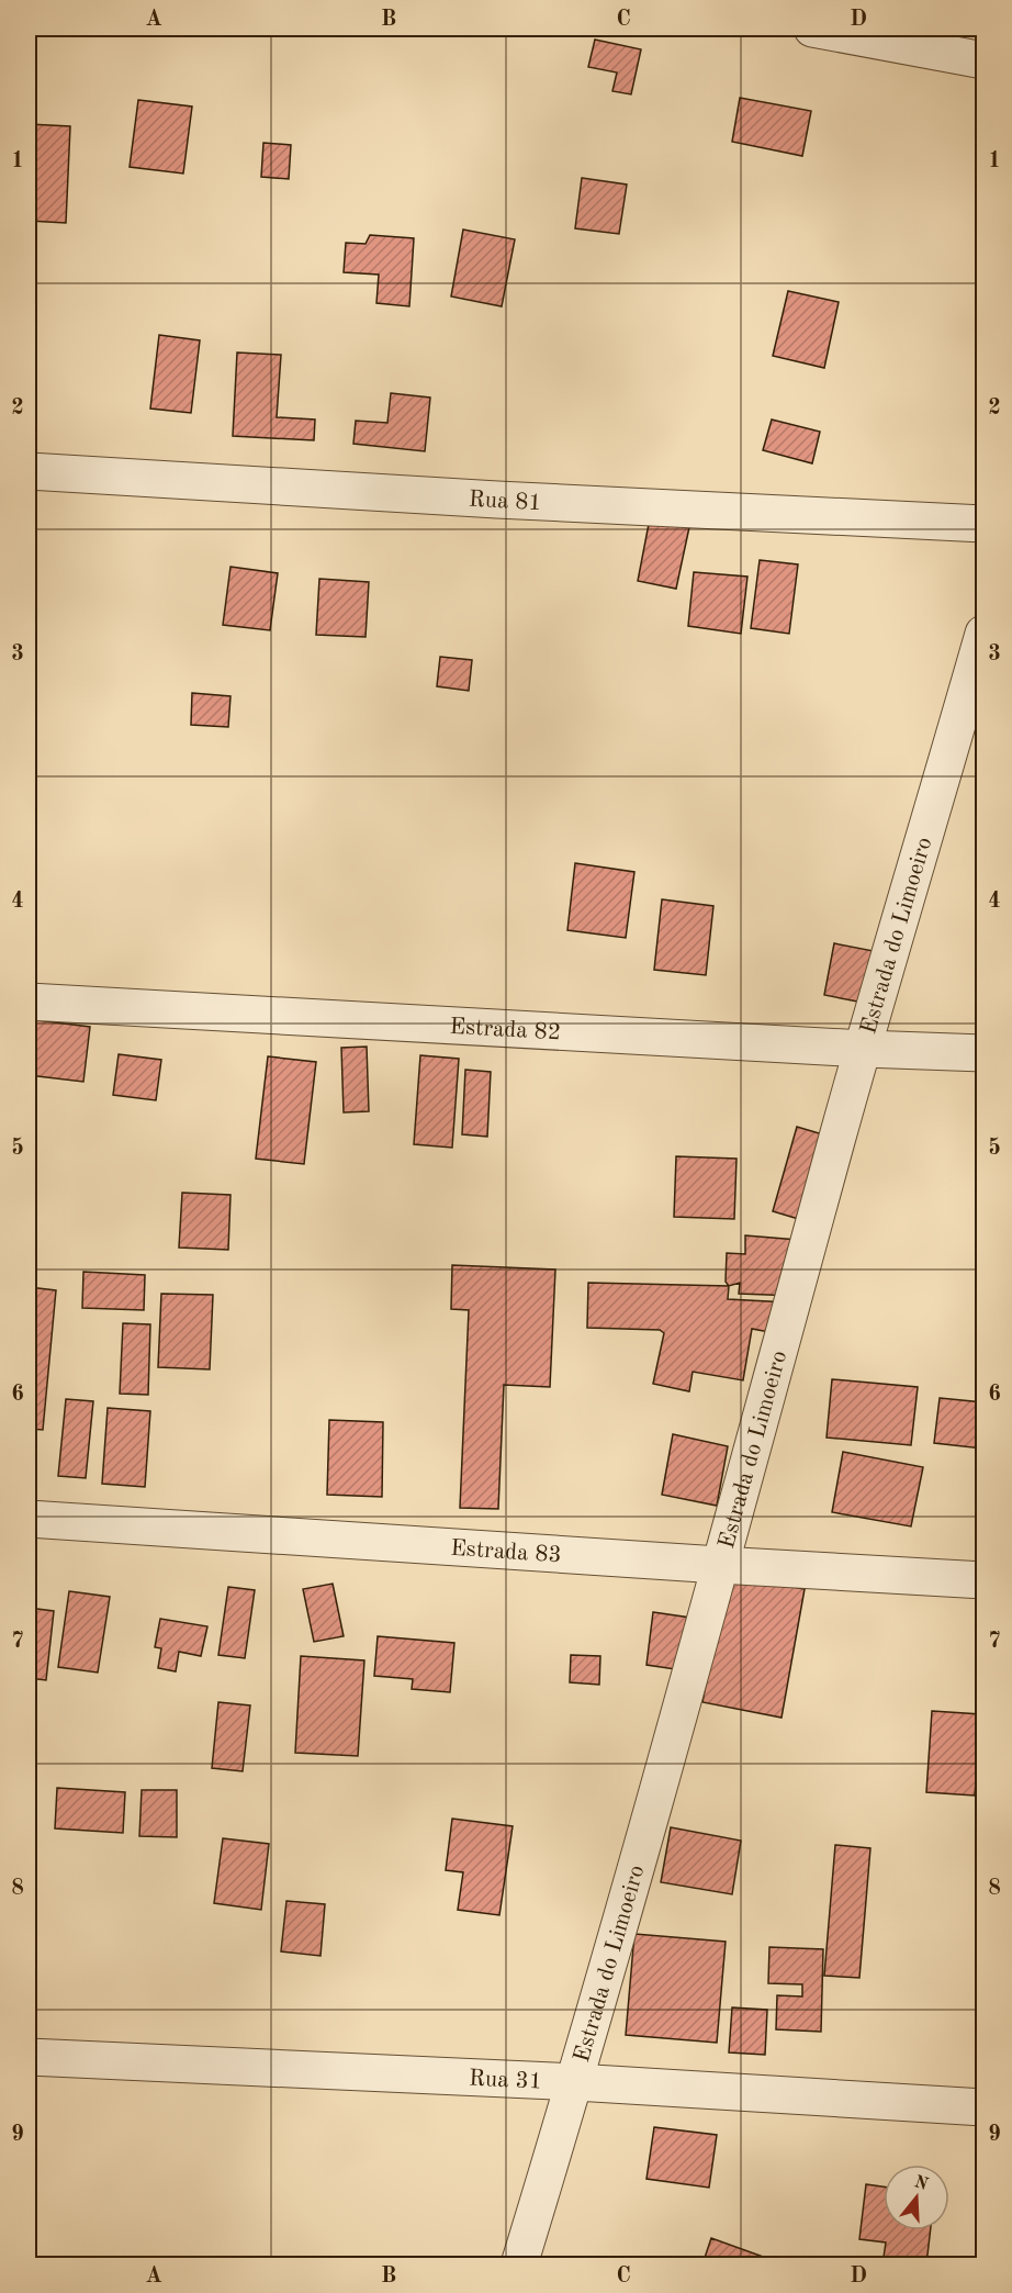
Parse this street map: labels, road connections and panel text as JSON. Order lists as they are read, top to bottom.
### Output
{
  "streets": {
    "street": [
      "Rua 81",
      "Estrada do Limoeiro",
      "Estrada 82",
      "Estrada 83",
      "Rua 31"
    ]
  },
  "crossings": [
    ["Estrada do Limoeiro", "Estrada 82"],
    ["Estrada do Limoeiro", "Estrada 83"],
    ["Estrada do Limoeiro", "Rua 31"]
  ],
  "north": "top",
  "grid": {
    "columns": [
      "A",
      "B",
      "C",
      "D"
    ],
    "rows": [
      "1",
      "2",
      "3",
      "4",
      "5",
      "6",
      "7",
      "8",
      "9"
    ]
  }
}
